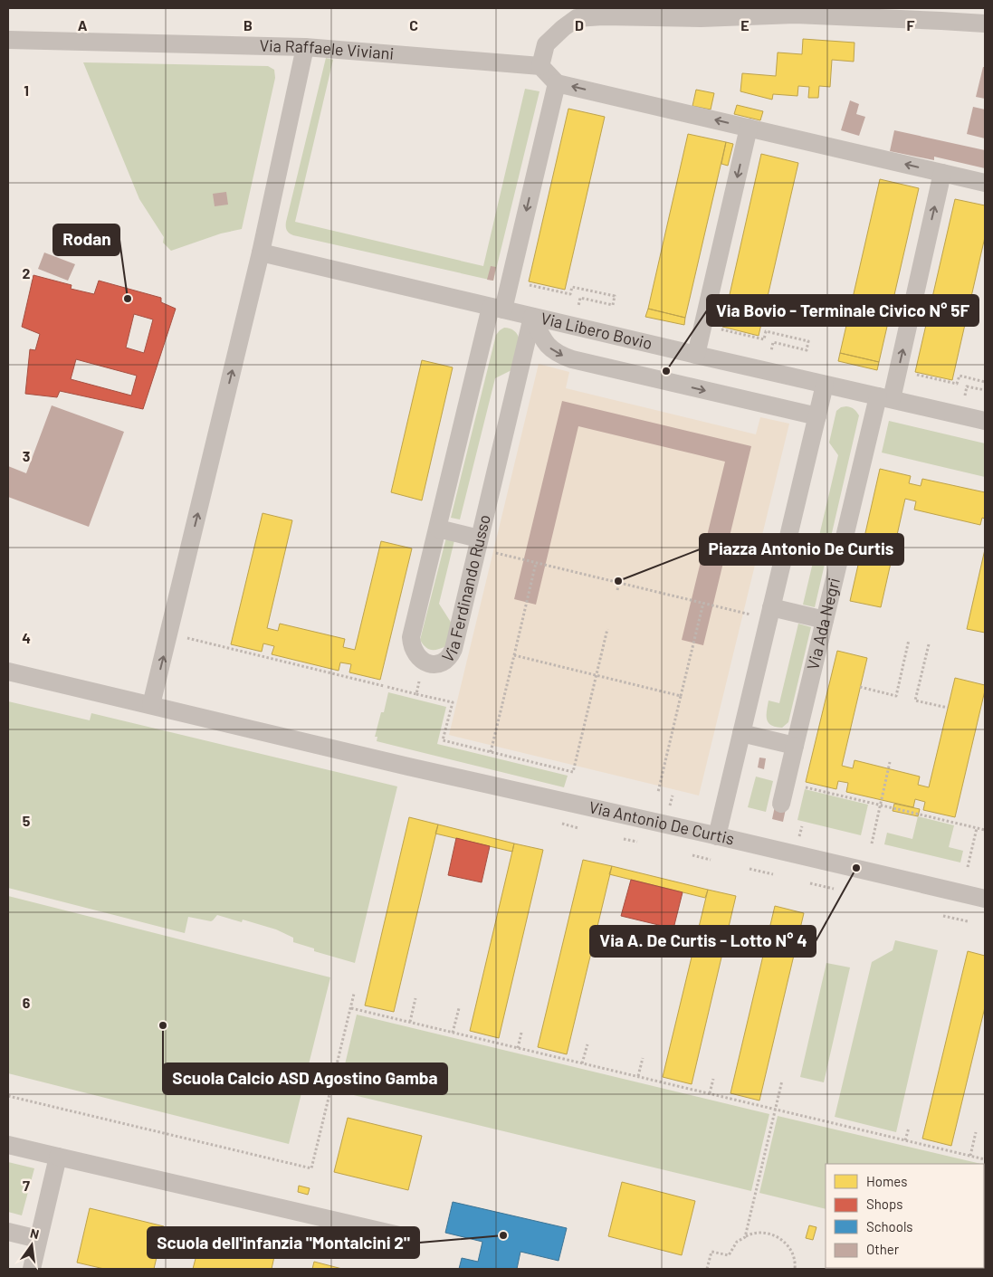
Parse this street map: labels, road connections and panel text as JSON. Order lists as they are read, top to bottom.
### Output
{
  "streets": {
    "street": [
      "Via Raffaele Viviani",
      "Via Libero Bovio",
      "Via Ferdinando Russo",
      "Via Ada Negri",
      "Via Antonio De Curtis"
    ]
  },
  "crossings": [
    ["Via Libero Bovio", "Via Ferdinando Russo"],
    ["Via Libero Bovio", "Via Ada Negri"]
  ],
  "one_way": ["Via Ada Negri"],
  "places": [
    "Rodan",
    "Via Bovio - Terminale Civico N° 5F",
    "Piazza Antonio De Curtis",
    "Via A. De Curtis - Lotto N° 4",
    "Scuola Calcio ASD Agostino Gamba",
    "Scuola dell'infanzia \"Montalcini 2\""
  ],
  "legend": [
    "Homes",
    "Shops",
    "Schools",
    "Other"
  ],
  "north": "top",
  "grid": {
    "columns": [
      "A",
      "B",
      "C",
      "D",
      "E",
      "F"
    ],
    "rows": [
      "1",
      "2",
      "3",
      "4",
      "5",
      "6",
      "7"
    ]
  }
}
